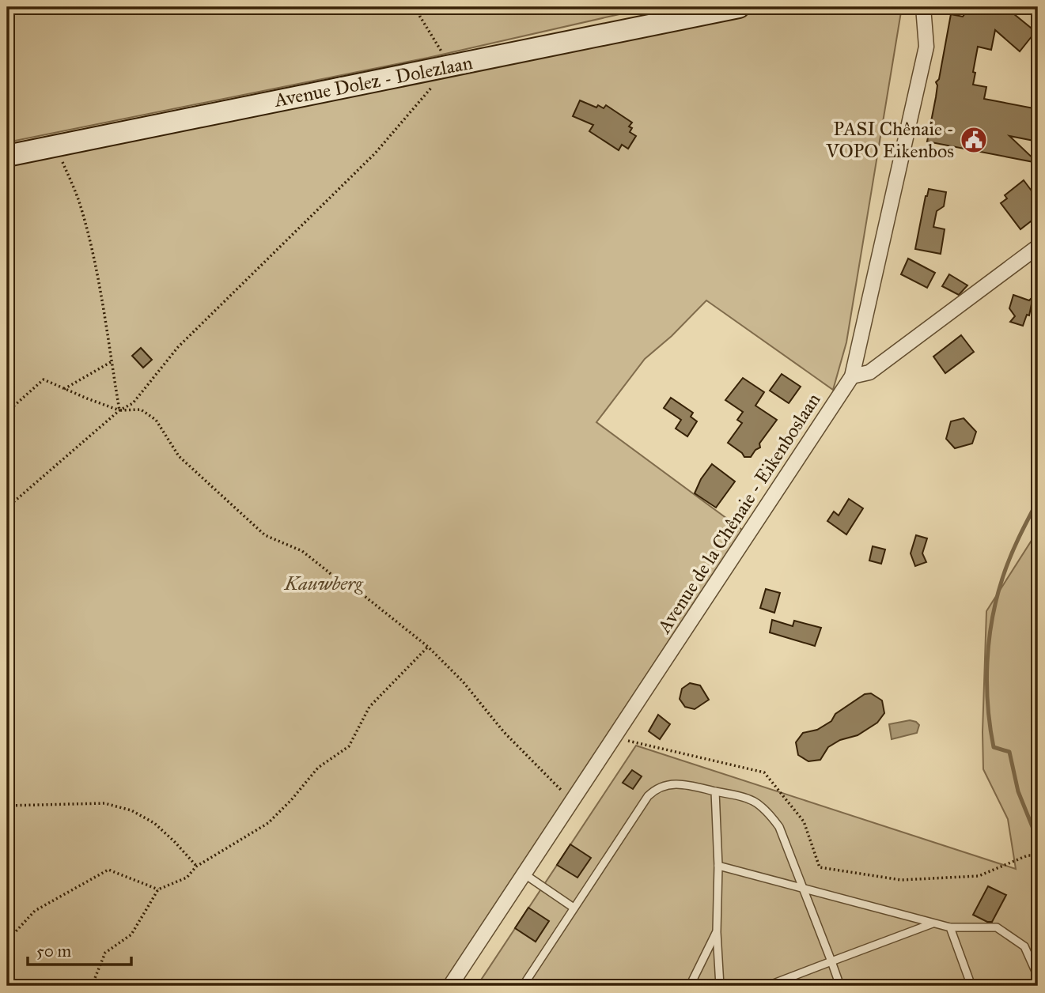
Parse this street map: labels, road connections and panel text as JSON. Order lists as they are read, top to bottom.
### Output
{
  "streets": {
    "street": ["Avenue Dolez - Dolezlaan", "Avenue de la Chênaie - Eikenboslaan"]
  },
  "parks": ["Kauwberg"],
  "places": {
    "public building": ["PASI Chênaie - VOPO Eikenbos"]
  },
  "scale_bar": "50 m"
}
